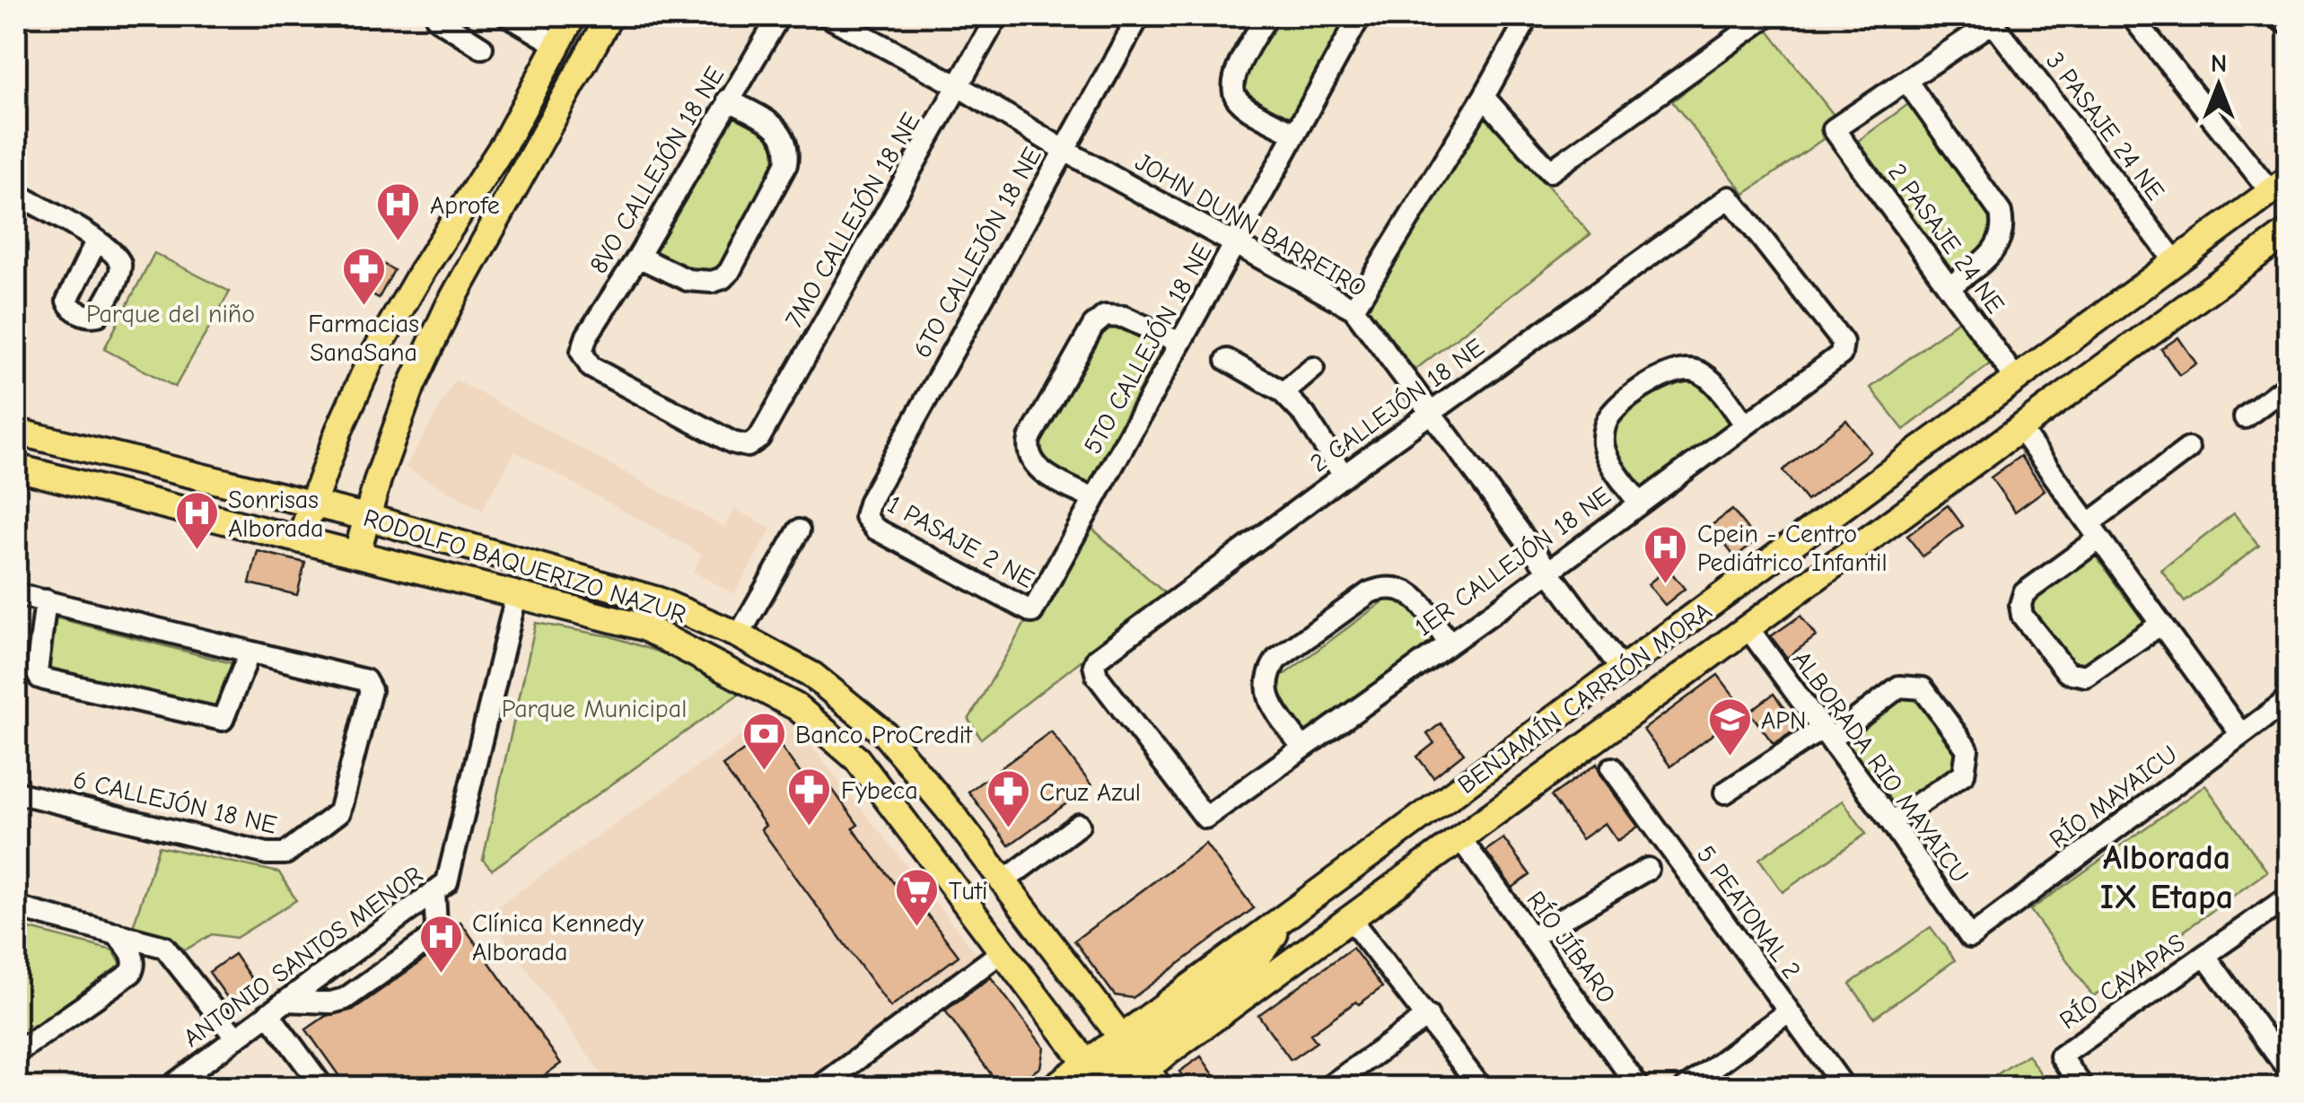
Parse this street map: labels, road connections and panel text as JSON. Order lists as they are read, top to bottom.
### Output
{
  "streets": {
    "main road": ["RODOLFO BAQUERIZO NAZUR", "BENJAMÍN CARRIÓN MORA"],
    "street": [
      "3 PASAJE 24 NE",
      "8VO CALLEJÓN 18 NE",
      "7MO CALLEJÓN 18 NE",
      "JOHN DUNN BARREIRO",
      "2 PASAJE 24 NE",
      "6TO CALLEJÓN 18 NE",
      "5TO CALLEJÓN 18 NE",
      "2 CALLEJÓN 18 NE",
      "1 PASAJE 2 NE",
      "1ER CALLEJÓN 18 NE",
      "ALBORADA RIO MAYAICU",
      "RÍO MAYAICU",
      "6 CALLEJÓN 18 NE",
      "5 PEATONAL 2",
      "RÍO JÍBARO",
      "ANTONIO SANTOS MENOR",
      "RÍO CAYAPAS"
    ]
  },
  "crossings": [
    ["3 PASAJE 24 NE", "2 PASAJE 24 NE"],
    ["3 PASAJE 24 NE", "BENJAMÍN CARRIÓN MORA"],
    ["8VO CALLEJÓN 18 NE", "7MO CALLEJÓN 18 NE"],
    ["7MO CALLEJÓN 18 NE", "JOHN DUNN BARREIRO"],
    ["JOHN DUNN BARREIRO", "6TO CALLEJÓN 18 NE"],
    ["JOHN DUNN BARREIRO", "5TO CALLEJÓN 18 NE"],
    ["JOHN DUNN BARREIRO", "2 CALLEJÓN 18 NE"],
    ["JOHN DUNN BARREIRO", "1ER CALLEJÓN 18 NE"],
    ["JOHN DUNN BARREIRO", "BENJAMÍN CARRIÓN MORA"],
    ["2 PASAJE 24 NE", "BENJAMÍN CARRIÓN MORA"],
    ["6TO CALLEJÓN 18 NE", "1 PASAJE 2 NE"],
    ["5TO CALLEJÓN 18 NE", "1 PASAJE 2 NE"],
    ["2 CALLEJÓN 18 NE", "1ER CALLEJÓN 18 NE"],
    ["RODOLFO BAQUERIZO NAZUR", "BENJAMÍN CARRIÓN MORA"],
    ["RODOLFO BAQUERIZO NAZUR", "ANTONIO SANTOS MENOR"],
    ["BENJAMÍN CARRIÓN MORA", "ALBORADA RIO MAYAICU"],
    ["BENJAMÍN CARRIÓN MORA", "RÍO JÍBARO"],
    ["ALBORADA RIO MAYAICU", "RÍO MAYAICU"]
  ],
  "districts": ["Alborada IX Etapa"],
  "parks": ["Parque del niño", "Parque Municipal"],
  "places": {
    "hospital": [
      "Aprofe",
      "Sonrisas Alborada",
      "Cpein - Centro Pediátrico Infantil",
      "Clínica Kennedy Alborada"
    ],
    "pharmacy": ["Farmacias SanaSana", "Fybeca", "Cruz Azul"],
    "school or university": ["APN"],
    "bank": ["Banco ProCredit"],
    "supermarket": ["Tuti"]
  },
  "north": "top"
}
